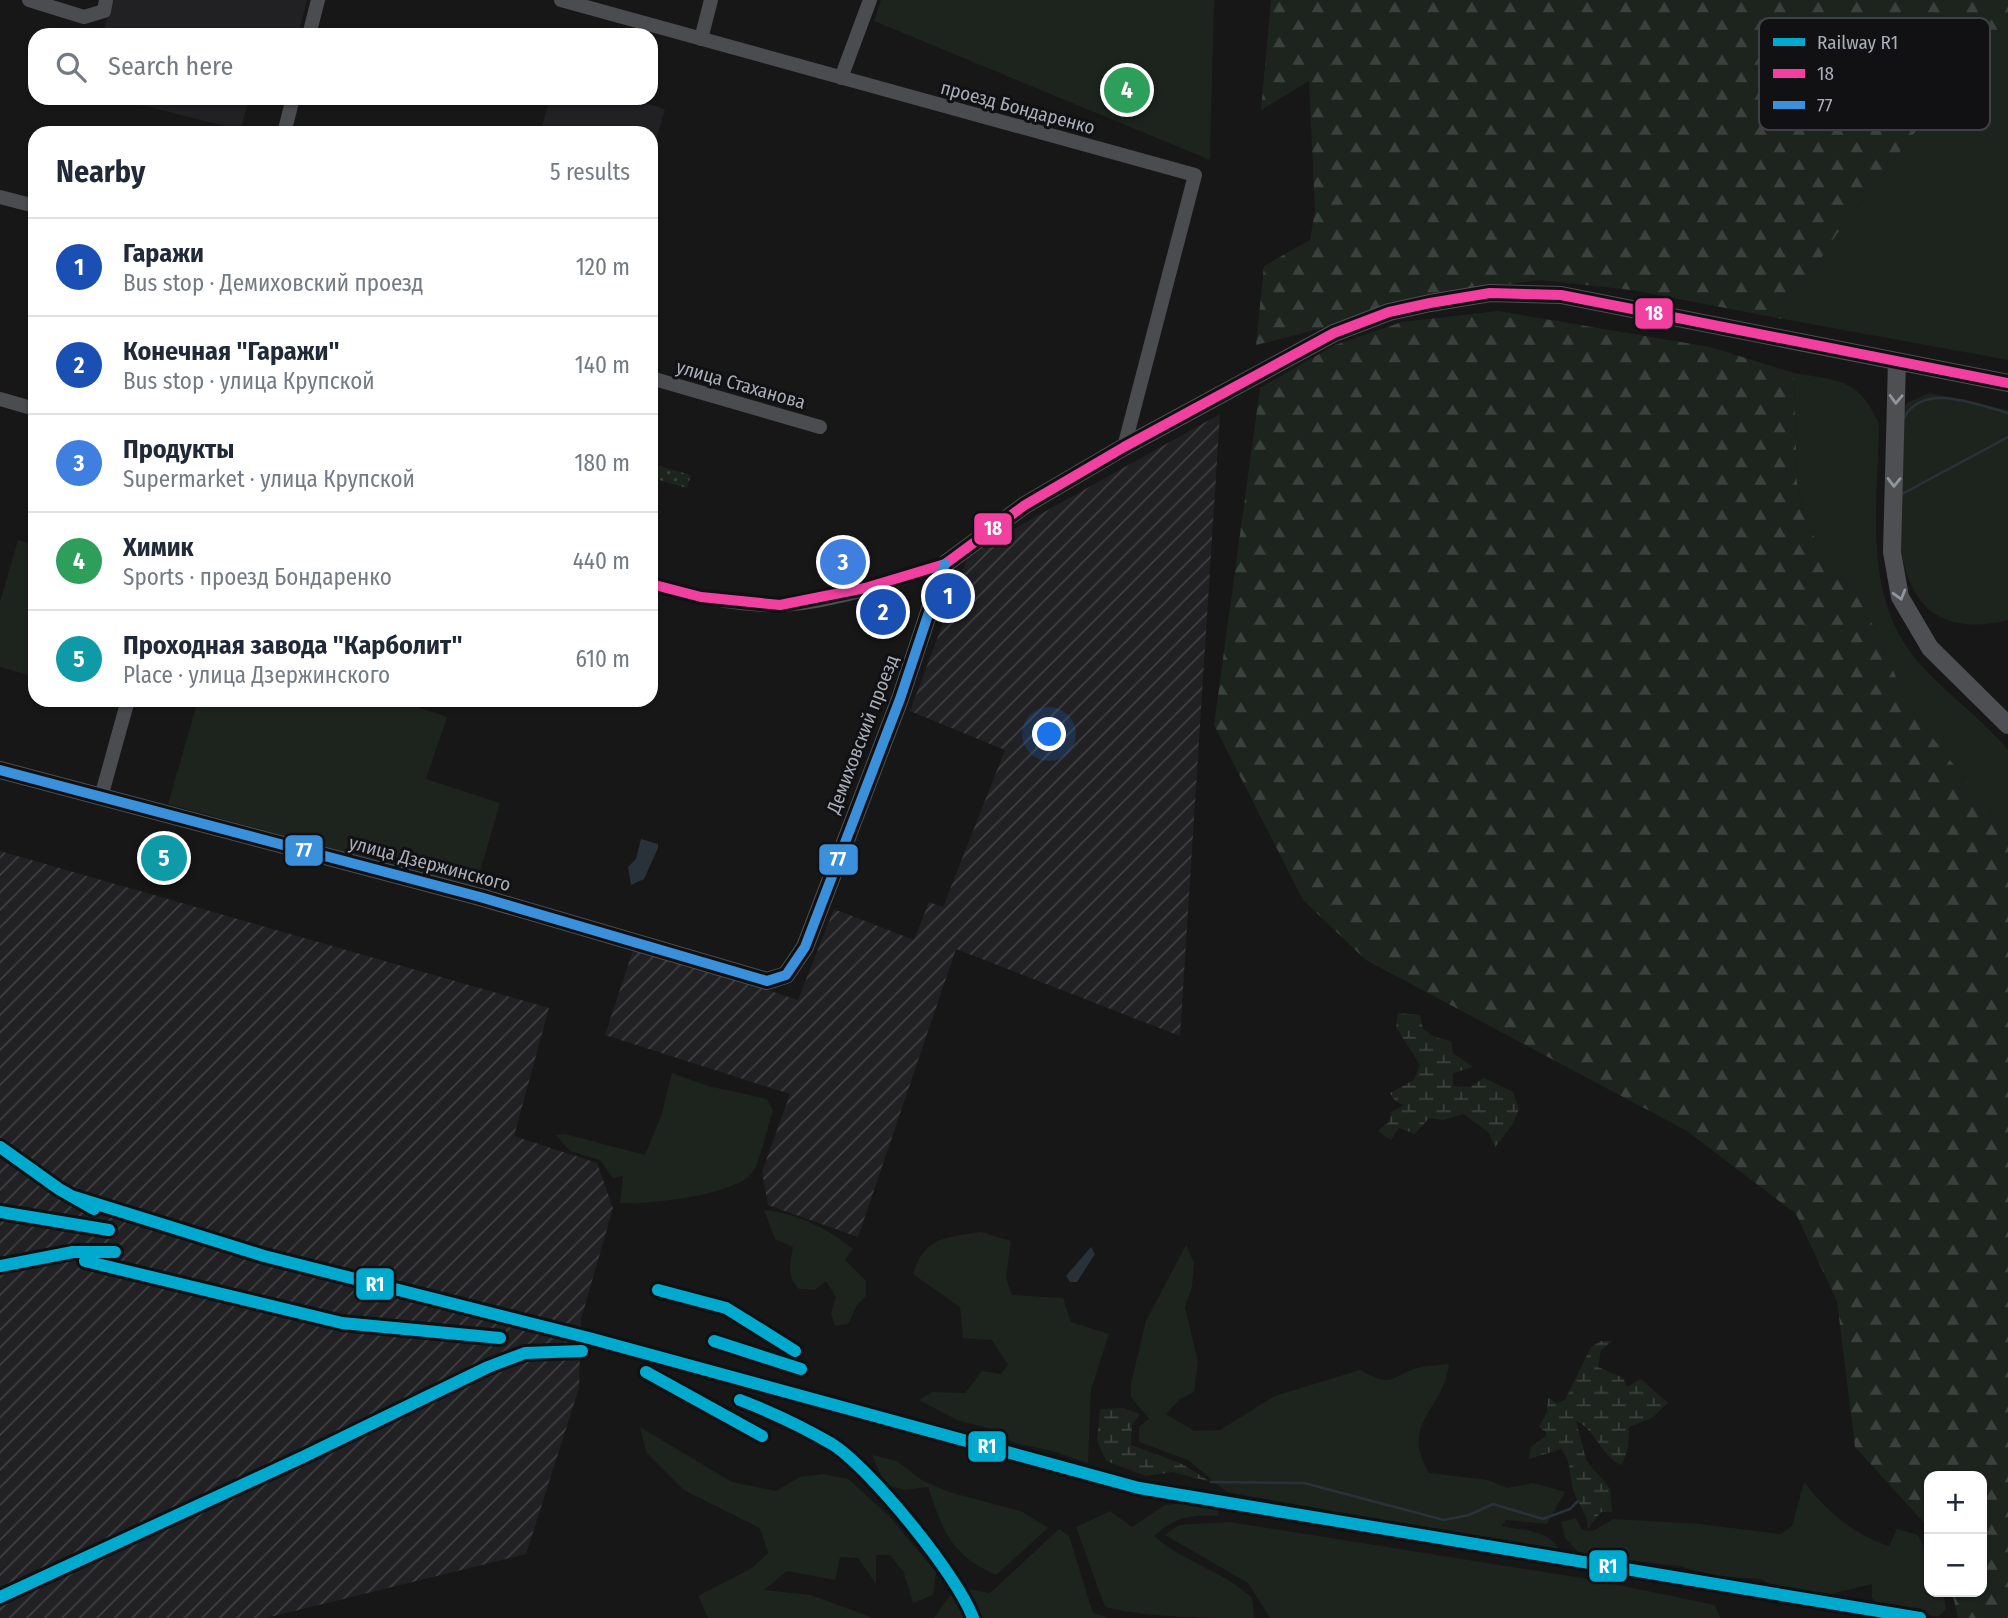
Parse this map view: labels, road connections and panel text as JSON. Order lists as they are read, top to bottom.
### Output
{
  "streets": {
    "main road": ["Демиховский проезд", "улица Дзержинского"],
    "street": ["проезд Бондаренко", "улица Стаханова"]
  },
  "crossings": [
    ["Демиховский проезд", "улица Дзержинского"]
  ],
  "lines": ["transit line 18", "transit line 77", "rail line R1"],
  "legend": ["Railway R1", "18", "77"],
  "page": {
    "search": "Search here",
    "pins": [
      "4",
      "3",
      "1",
      "2",
      "5"
    ],
    "heading": ["Nearby", "5 results"],
    "list": [
      {
        "mark": "1",
        "name": "Гаражи",
        "note": "Bus stop · Демиховский проезд",
        "value": "120 m"
      },
      {
        "mark": "2",
        "name": "Конечная \"Гаражи\"",
        "note": "Bus stop · улица Крупской",
        "value": "140 m"
      },
      {
        "mark": "3",
        "name": "Продукты",
        "note": "Supermarket · улица Крупской",
        "value": "180 m"
      },
      {
        "mark": "4",
        "name": "Химик",
        "note": "Sports · проезд Бондаренко",
        "value": "440 m"
      },
      {
        "mark": "5",
        "name": "Проходная завода \"Карболит\"",
        "note": "Place · улица Дзержинского",
        "value": "610 m"
      }
    ],
    "map_buttons": ["+", "−"]
  }
}
